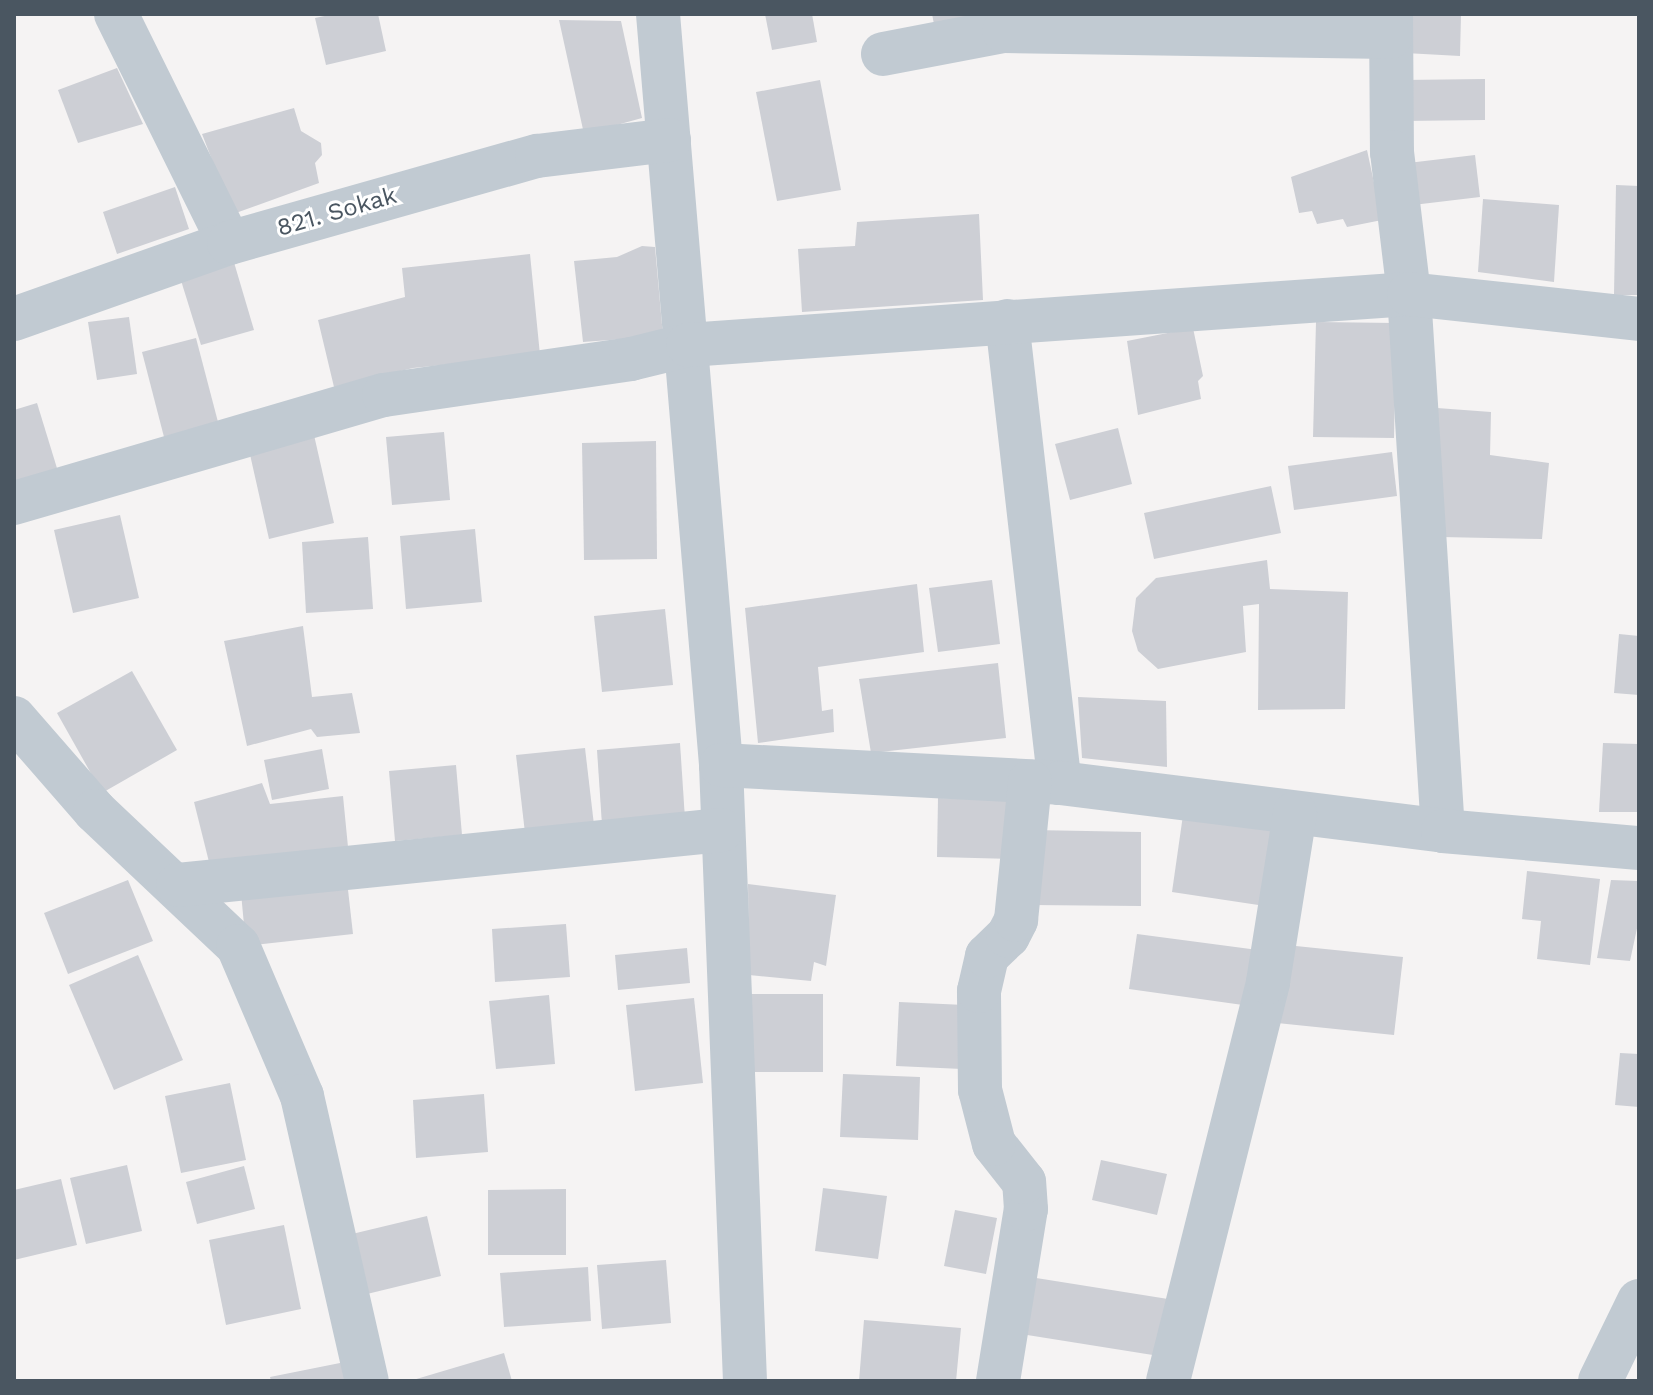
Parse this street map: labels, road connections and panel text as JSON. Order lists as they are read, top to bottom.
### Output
{
  "streets": {
    "street": ["821. Sokak"]
  }
}
